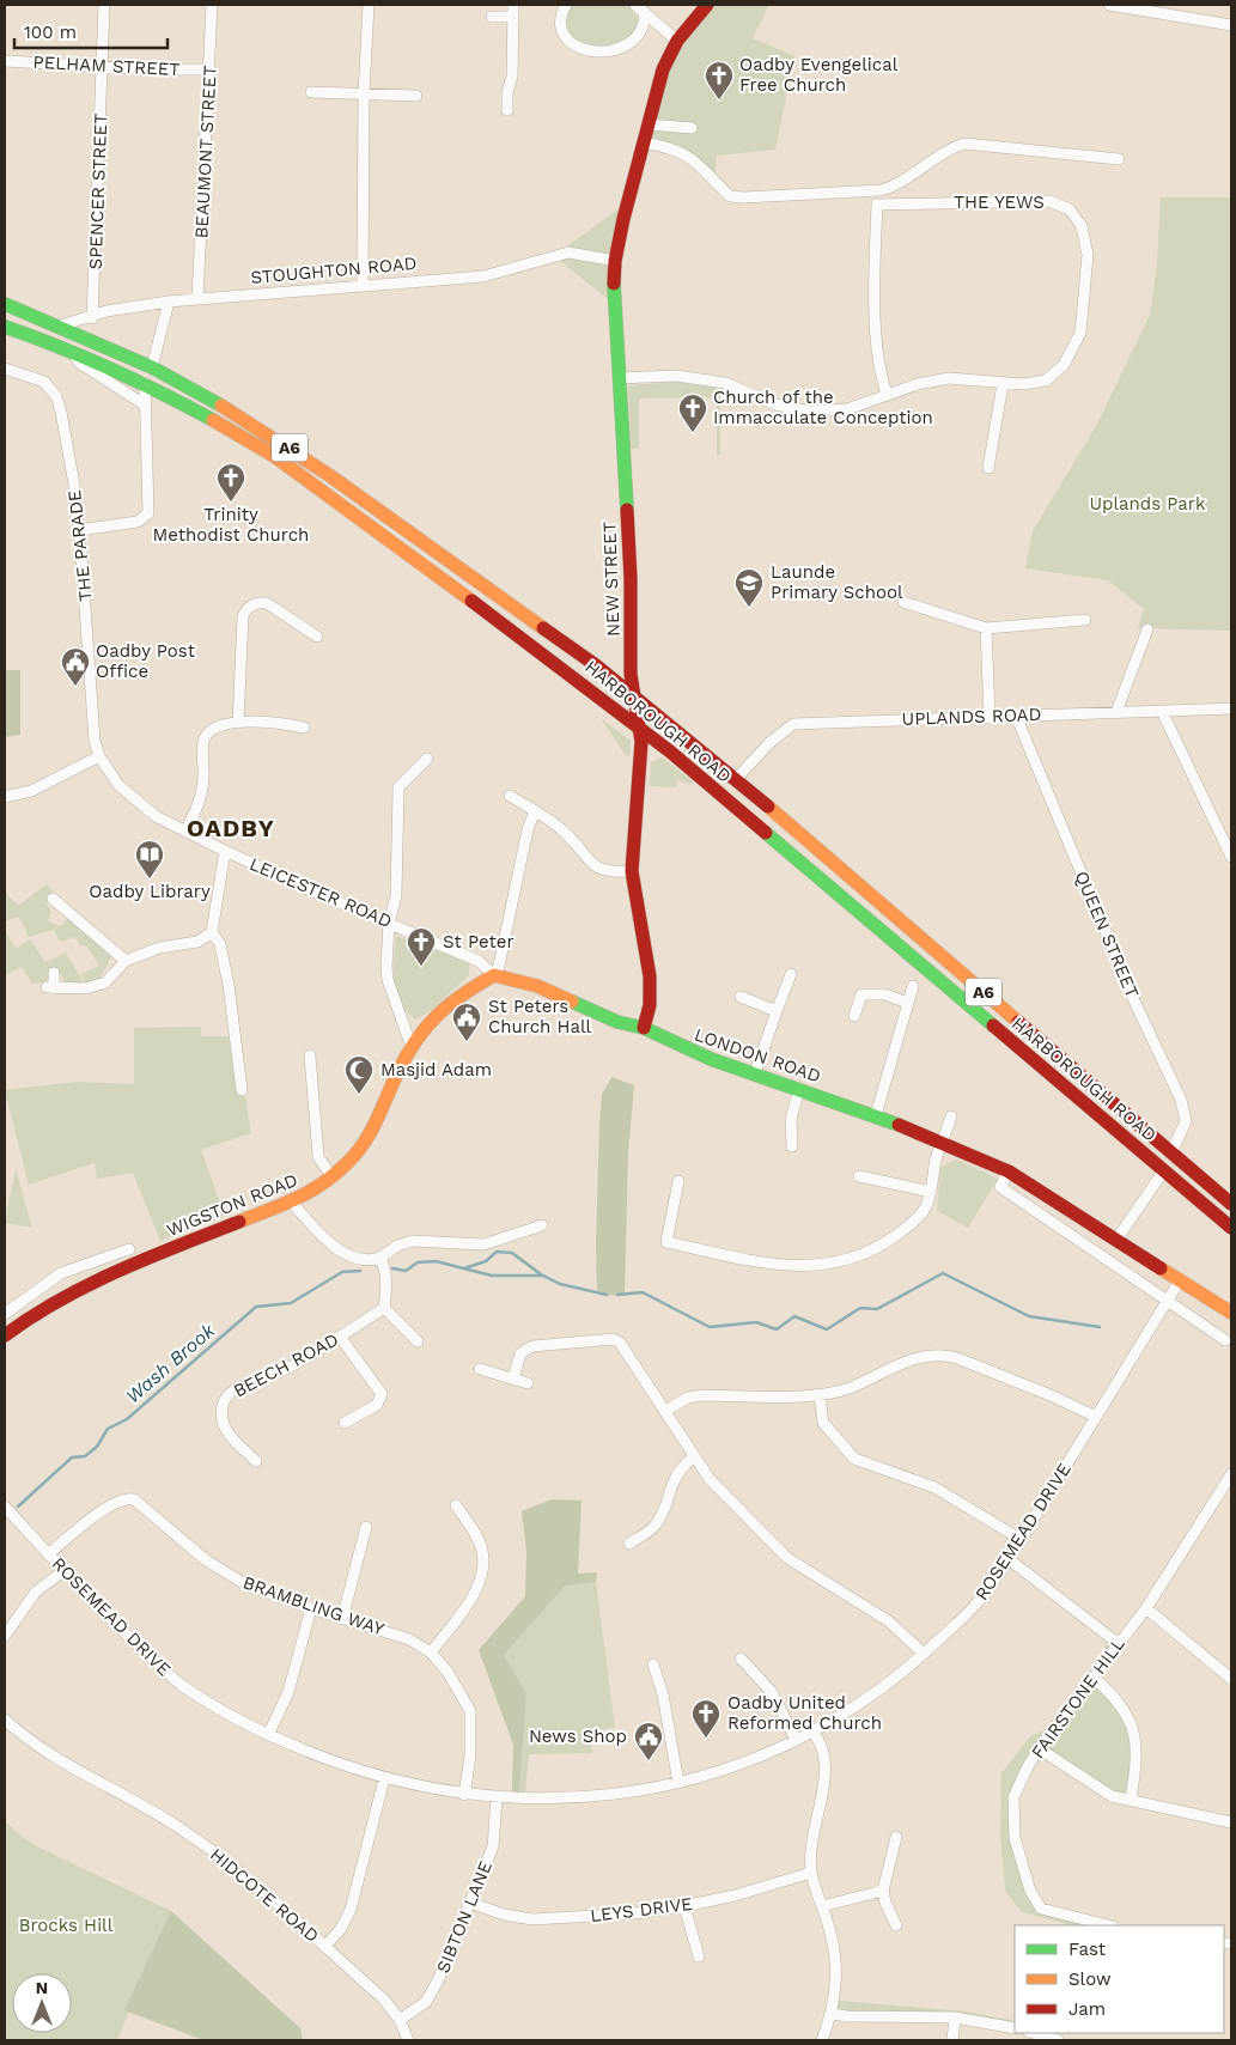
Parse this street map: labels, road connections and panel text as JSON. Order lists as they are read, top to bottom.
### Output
{
  "streets": {
    "main road": [
      "A6",
      "NEW STREET",
      "HARBOROUGH ROAD",
      "LONDON ROAD",
      "WIGSTON ROAD"
    ],
    "street": [
      "PELHAM STREET",
      "BEAUMONT STREET",
      "SPENCER STREET",
      "THE YEWS",
      "STOUGHTON ROAD",
      "THE PARADE",
      "UPLANDS ROAD",
      "LEICESTER ROAD",
      "QUEEN STREET",
      "BEECH ROAD",
      "ROSEMEAD DRIVE",
      "BRAMBLING WAY",
      "FAIRSTONE HILL",
      "HIDCOTE ROAD",
      "LEYS DRIVE",
      "SIBTON LANE"
    ]
  },
  "crossings": [
    ["PELHAM STREET", "BEAUMONT STREET"],
    ["PELHAM STREET", "SPENCER STREET"],
    ["BEAUMONT STREET", "STOUGHTON ROAD"],
    ["SPENCER STREET", "STOUGHTON ROAD"],
    ["THE YEWS", "NEW STREET"],
    ["STOUGHTON ROAD", "NEW STREET"],
    ["STOUGHTON ROAD", "HARBOROUGH ROAD"],
    ["A6", "NEW STREET"],
    ["A6", "HARBOROUGH ROAD"],
    ["THE PARADE", "LEICESTER ROAD"],
    ["NEW STREET", "HARBOROUGH ROAD"],
    ["NEW STREET", "LONDON ROAD"],
    ["UPLANDS ROAD", "HARBOROUGH ROAD"],
    ["UPLANDS ROAD", "QUEEN STREET"],
    ["HARBOROUGH ROAD", "QUEEN STREET"],
    ["LEICESTER ROAD", "LONDON ROAD"],
    ["LEICESTER ROAD", "WIGSTON ROAD"],
    ["LONDON ROAD", "WIGSTON ROAD"],
    ["LONDON ROAD", "ROSEMEAD DRIVE"],
    ["ROSEMEAD DRIVE", "BRAMBLING WAY"],
    ["ROSEMEAD DRIVE", "SIBTON LANE"],
    ["HIDCOTE ROAD", "SIBTON LANE"],
    ["LEYS DRIVE", "SIBTON LANE"]
  ],
  "districts": ["OADBY"],
  "water": ["Wash Brook"],
  "parks": ["Uplands Park", "Brocks Hill"],
  "places": {
    "church": [
      "Oadby Evengelical Free Church",
      "Church of the Immacculate Conception",
      "Trinity Methodist Church",
      "St Peter",
      "Oadby United Reformed Church"
    ],
    "school or university": ["Launde Primary School"],
    "public building": ["Oadby Post Office", "St Peters Church Hall", "News Shop"],
    "library": ["Oadby Library"],
    "mosque": ["Masjid Adam"]
  },
  "legend": ["Fast", "Slow", "Jam"],
  "scale_bar": "100 m",
  "north": "top"
}
